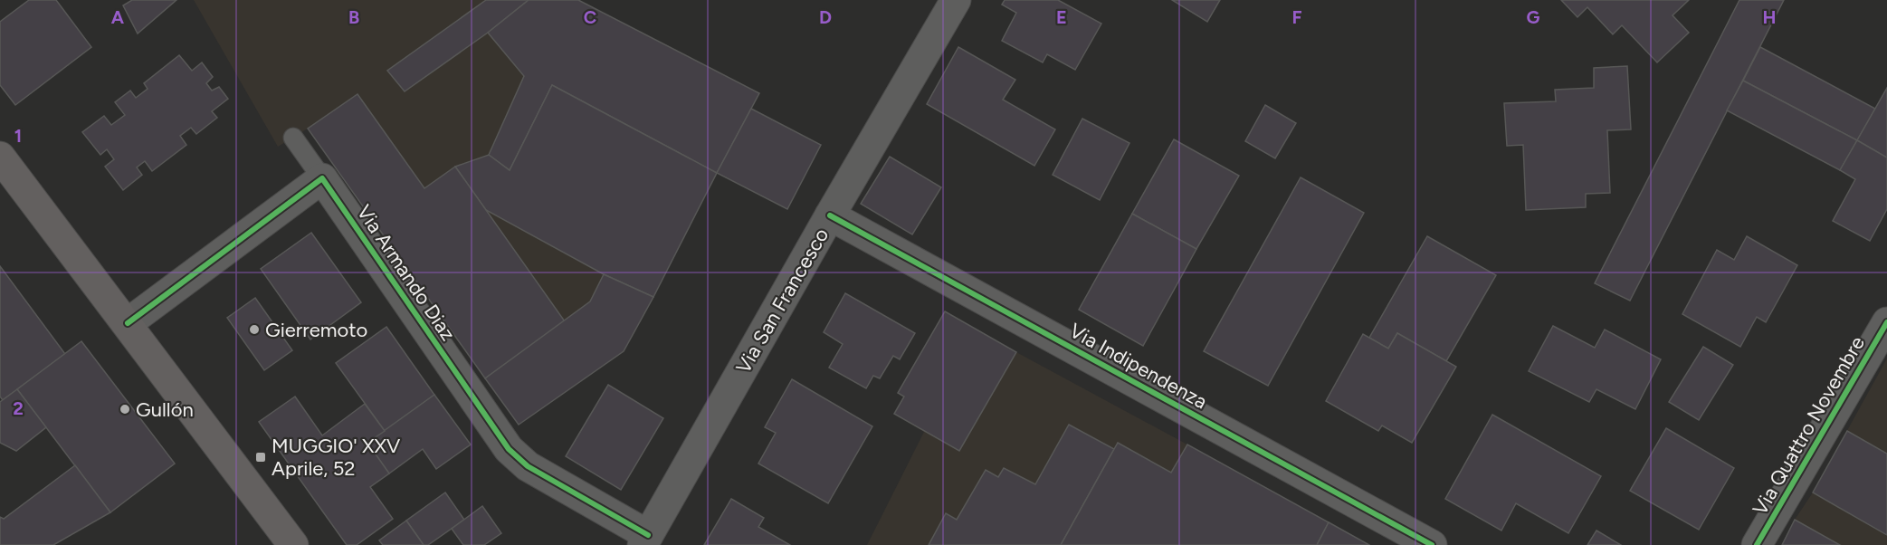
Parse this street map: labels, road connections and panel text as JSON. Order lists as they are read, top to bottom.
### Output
{
  "streets": {
    "street": [
      "Via Armando Diaz",
      "Via San Francesco",
      "Via Indipendenza",
      "Via Quattro Novembre"
    ]
  },
  "crossings": [
    ["Via Armando Diaz", "Via San Francesco"],
    ["Via San Francesco", "Via Indipendenza"]
  ],
  "places": {
    "other": ["Gierremoto", "Gullón"],
    "transit": ["MUGGIO' XXV Aprile, 52"]
  },
  "grid": {
    "columns": [
      "A",
      "B",
      "C",
      "D",
      "E",
      "F",
      "G",
      "H"
    ],
    "rows": ["1", "2"]
  }
}
